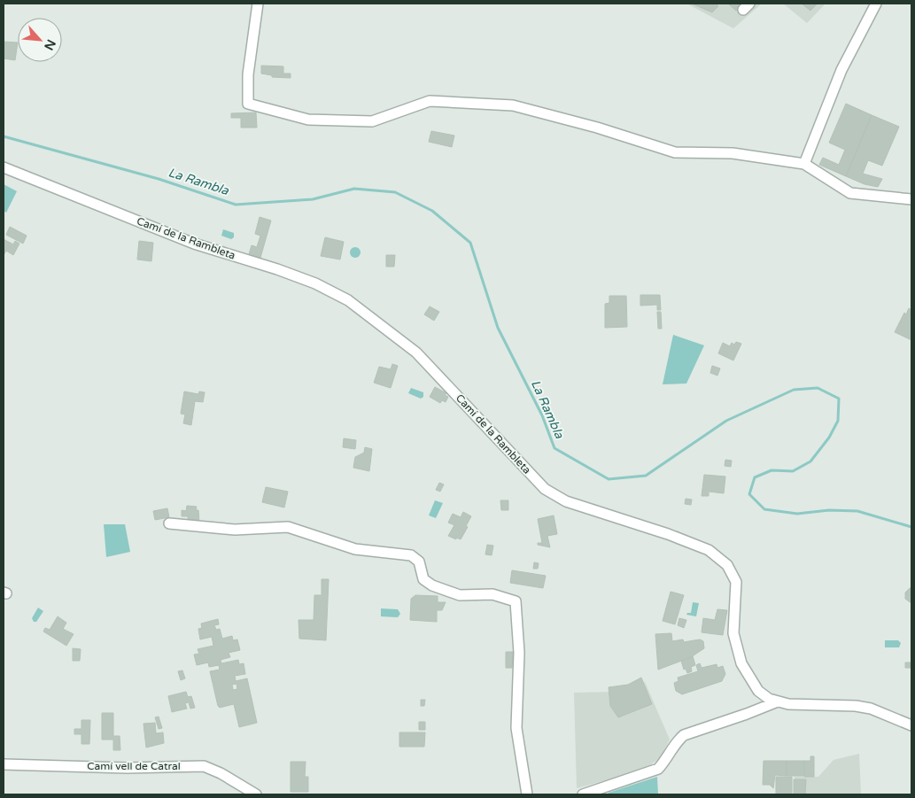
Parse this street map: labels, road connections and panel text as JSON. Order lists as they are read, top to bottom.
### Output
{
  "streets": {
    "street": ["Camí de la Rambleta", "Camí vell de Catral"]
  },
  "water": ["La Rambla"],
  "north": "bottom right"
}
